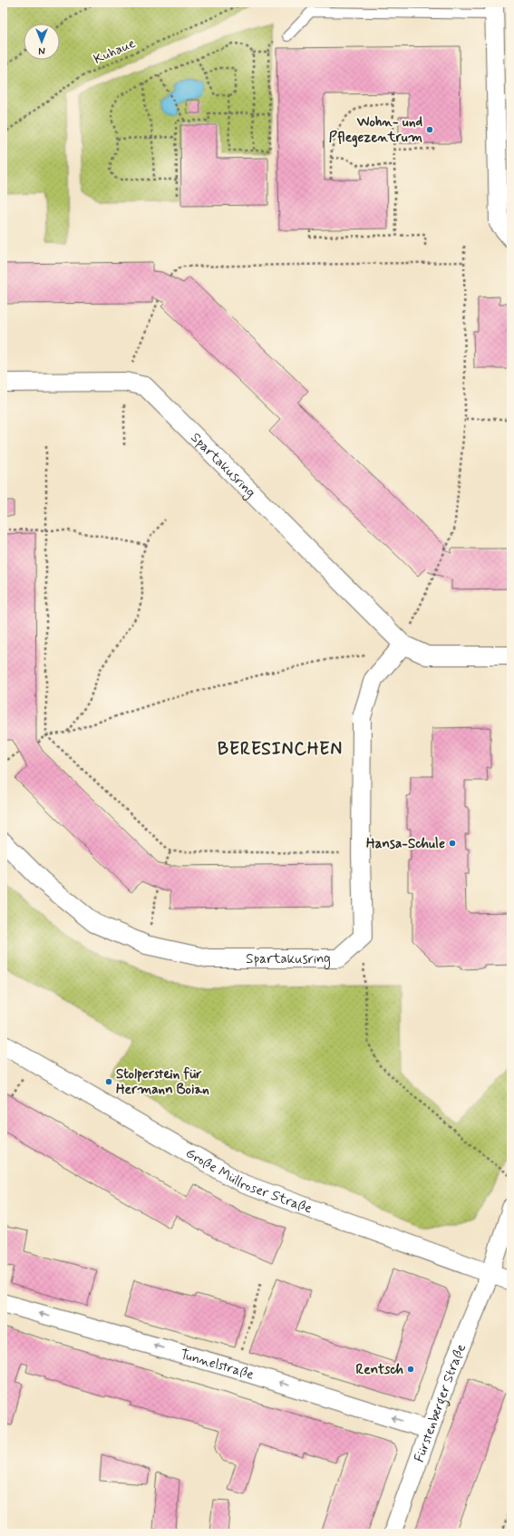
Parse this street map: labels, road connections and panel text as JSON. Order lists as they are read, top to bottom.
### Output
{
  "streets": {
    "street": [
      "Spartakusring",
      "Große Müllroser Straße",
      "Tunnelstraße",
      "Fürstenberger Straße"
    ],
    "path": ["Kuhaue"]
  },
  "crossings": [
    ["Große Müllroser Straße", "Fürstenberger Straße"],
    ["Tunnelstraße", "Fürstenberger Straße"]
  ],
  "one_way": ["Tunnelstraße"],
  "districts": ["BERESINCHEN"],
  "places": [
    "Wohn- und Pflegezentrum",
    "Hansa-Schule",
    "Stolperstein für Hermann Boian",
    "Rentsch"
  ],
  "north": "bottom"
}
